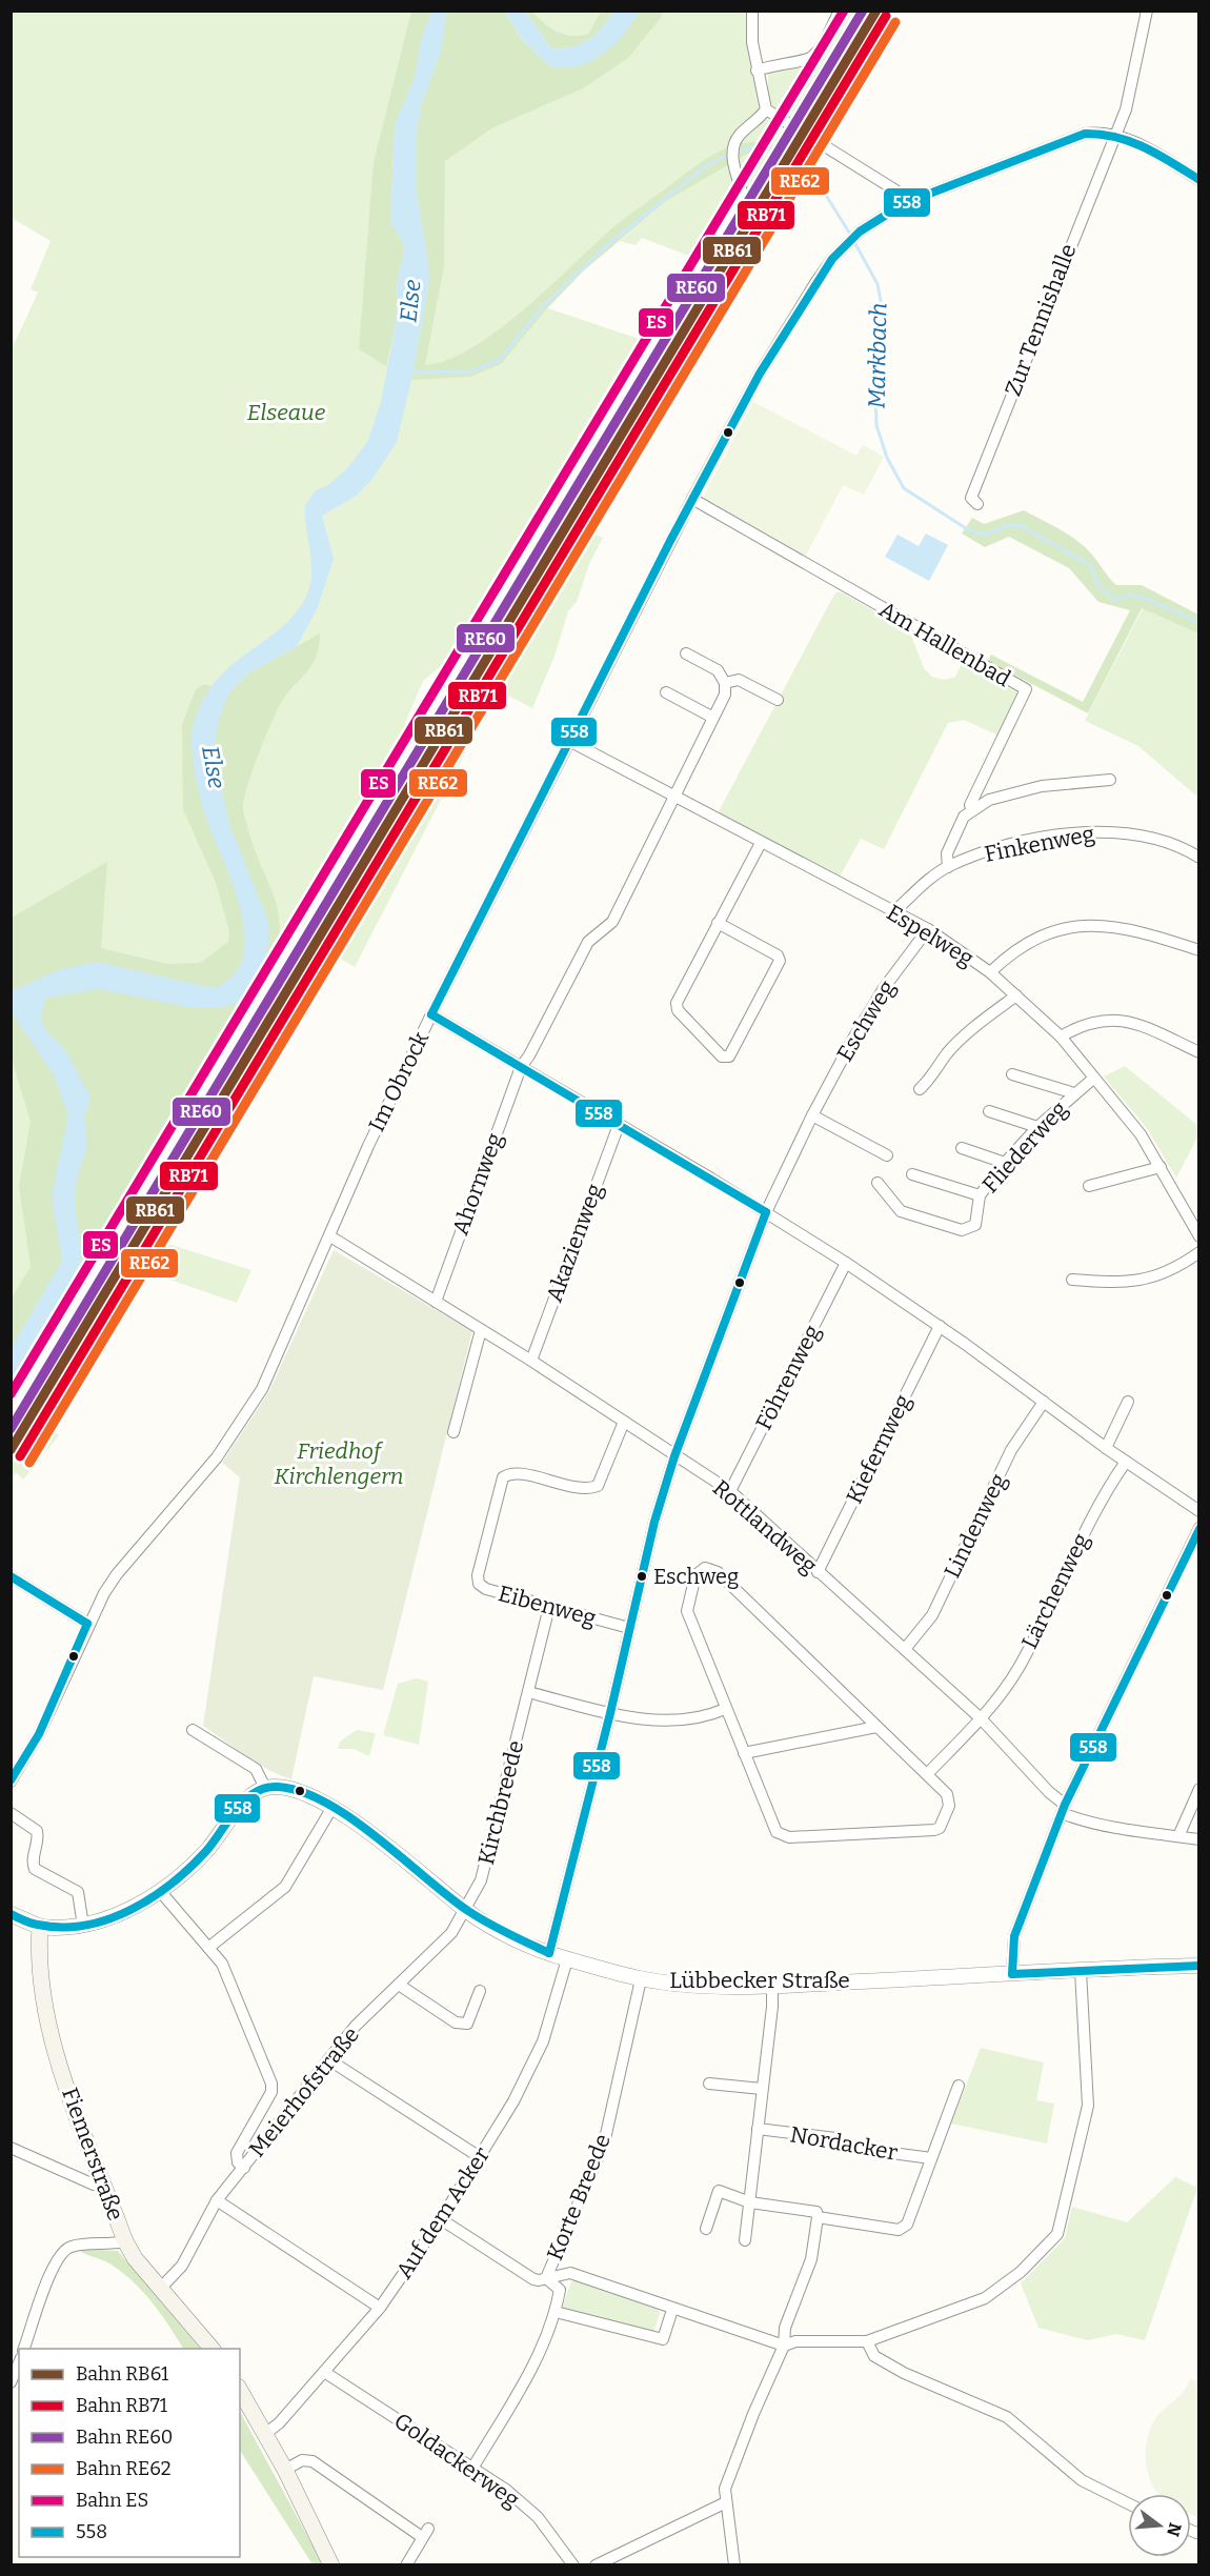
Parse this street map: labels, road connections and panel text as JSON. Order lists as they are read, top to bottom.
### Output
{
  "streets": {
    "main road": ["Fiemerstraße"],
    "street": [
      "Zur Tennishalle",
      "Am Hallenbad",
      "Finkenweg",
      "Espelweg",
      "Eschweg",
      "Im Obrock",
      "Fliederweg",
      "Ahornweg",
      "Akazienweg",
      "Föhrenweg",
      "Kiefernweg",
      "Lindenweg",
      "Rottlandweg",
      "Lärchenweg",
      "Eibenweg",
      "Kirchbreede",
      "Lübbecker Straße",
      "Meierhofstraße",
      "Nordacker",
      "Korte Breede",
      "Auf dem Acker",
      "Goldackerweg"
    ]
  },
  "crossings": [
    ["Zur Tennishalle", "Im Obrock"],
    ["Am Hallenbad", "Finkenweg"],
    ["Am Hallenbad", "Im Obrock"],
    ["Finkenweg", "Espelweg"],
    ["Espelweg", "Eschweg"],
    ["Espelweg", "Im Obrock"],
    ["Espelweg", "Fliederweg"],
    ["Espelweg", "Ahornweg"],
    ["Eschweg", "Rottlandweg"],
    ["Eschweg", "Eibenweg"],
    ["Eschweg", "Lübbecker Straße"],
    ["Im Obrock", "Rottlandweg"],
    ["Ahornweg", "Rottlandweg"],
    ["Akazienweg", "Rottlandweg"],
    ["Föhrenweg", "Rottlandweg"],
    ["Kiefernweg", "Rottlandweg"],
    ["Lindenweg", "Rottlandweg"],
    ["Rottlandweg", "Lärchenweg"],
    ["Rottlandweg", "Eibenweg"],
    ["Eibenweg", "Kirchbreede"],
    ["Kirchbreede", "Lübbecker Straße"],
    ["Kirchbreede", "Meierhofstraße"],
    ["Lübbecker Straße", "Meierhofstraße"],
    ["Lübbecker Straße", "Korte Breede"],
    ["Lübbecker Straße", "Auf dem Acker"],
    ["Meierhofstraße", "Fiemerstraße"],
    ["Auf dem Acker", "Goldackerweg"]
  ],
  "water": ["Else", "Markbach"],
  "parks": ["Elseaue", "Friedhof Kirchlengern"],
  "places": ["Eschweg"],
  "lines": [
    "rail line RB61",
    "rail line RE60",
    "rail line ES",
    "rail line RB71",
    "rail line RE62",
    "transit line 558"
  ],
  "legend": [
    "Bahn RB61",
    "Bahn RB71",
    "Bahn RE60",
    "Bahn RE62",
    "Bahn ES",
    "558"
  ],
  "north": "right"
}
